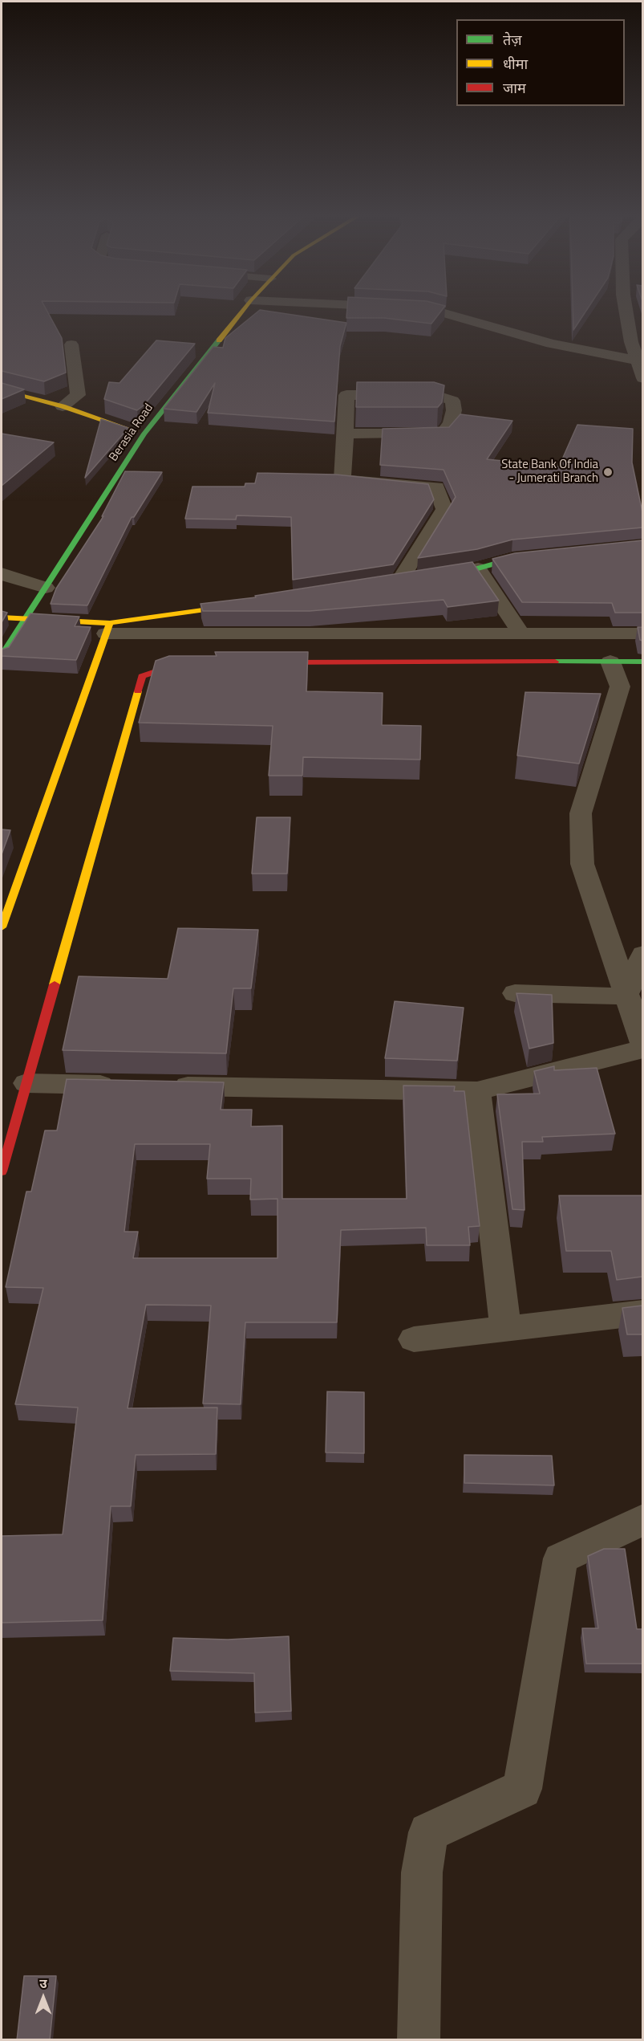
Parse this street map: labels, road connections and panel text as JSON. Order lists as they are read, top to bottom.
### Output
{
  "streets": {
    "street": ["Berasia Road"]
  },
  "places": ["State Bank Of India - Jumerati Branch"],
  "legend": ["तेज़", "धीमा", "जाम"],
  "north": "top"
}
